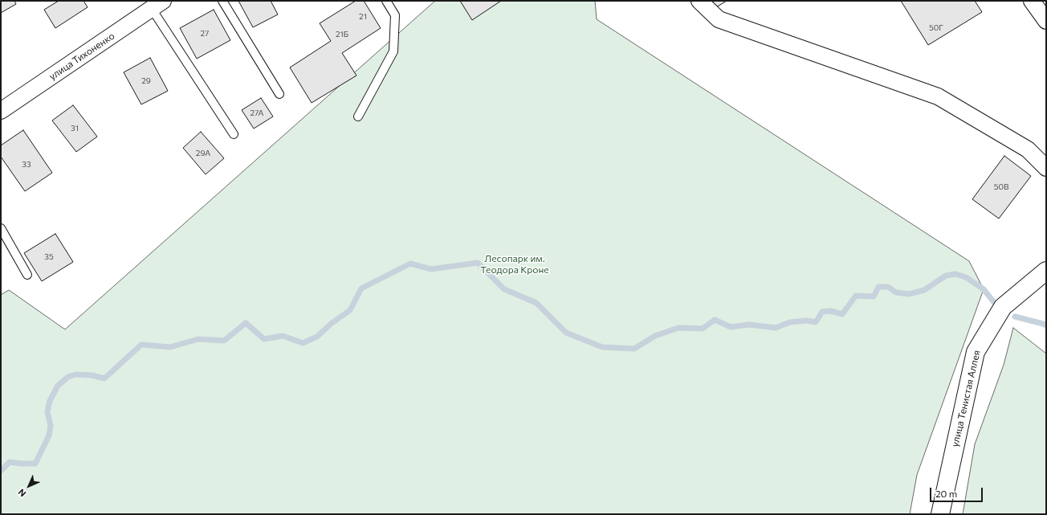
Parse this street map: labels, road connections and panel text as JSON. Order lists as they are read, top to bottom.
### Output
{
  "streets": {
    "street": ["улица Тихоненко", "улица Тенистая Аллея"]
  },
  "parks": ["Лесопарк им. Теодора Кроне"],
  "house_numbers": [
    "21",
    "50Г",
    "27",
    "21Б",
    "29",
    "27А",
    "31",
    "29А",
    "33",
    "50В",
    "35"
  ],
  "scale_bar": "20 m",
  "north": "bottom left"
}
